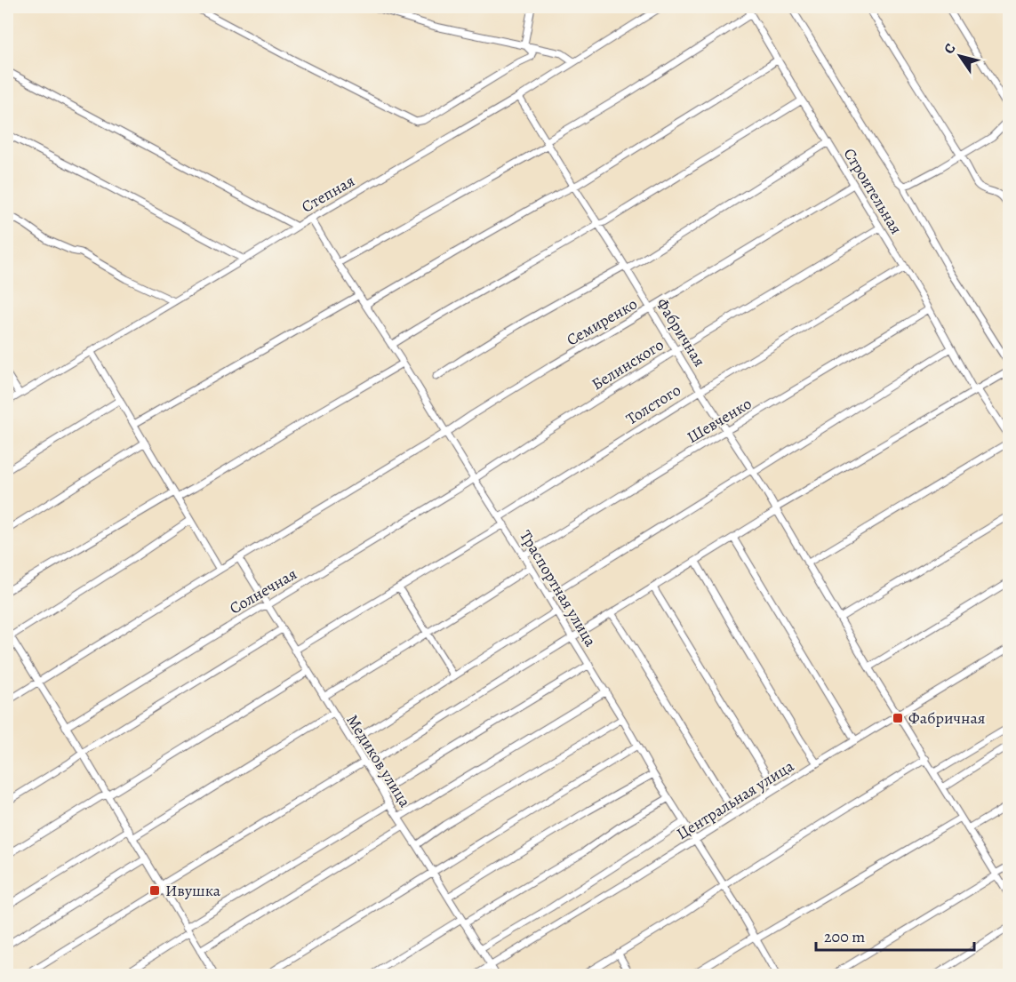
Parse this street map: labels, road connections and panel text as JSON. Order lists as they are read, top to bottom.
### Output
{
  "streets": {
    "street": [
      "Строительная",
      "Степная",
      "Семиренко",
      "Фабричная",
      "Белинского",
      "Толстого",
      "Шевченко",
      "Траспортная улица",
      "Солнечная",
      "Медиков улица",
      "Центральная улица"
    ]
  },
  "crossings": [
    ["Строительная", "Семиренко"],
    ["Строительная", "Белинского"],
    ["Строительная", "Толстого"],
    ["Строительная", "Шевченко"],
    ["Степная", "Фабричная"],
    ["Степная", "Траспортная улица"],
    ["Семиренко", "Фабричная"],
    ["Семиренко", "Траспортная улица"],
    ["Семиренко", "Медиков улица"],
    ["Фабричная", "Белинского"],
    ["Фабричная", "Толстого"],
    ["Фабричная", "Шевченко"],
    ["Фабричная", "Центральная улица"],
    ["Белинского", "Траспортная улица"],
    ["Белинского", "Солнечная"],
    ["Толстого", "Траспортная улица"],
    ["Шевченко", "Траспортная улица"],
    ["Траспортная улица", "Солнечная"],
    ["Траспортная улица", "Центральная улица"],
    ["Солнечная", "Медиков улица"],
    ["Медиков улица", "Центральная улица"]
  ],
  "places": {
    "transit": ["Фабричная", "Ивушка"]
  },
  "scale_bar": "200 m",
  "north": "top left"
}
